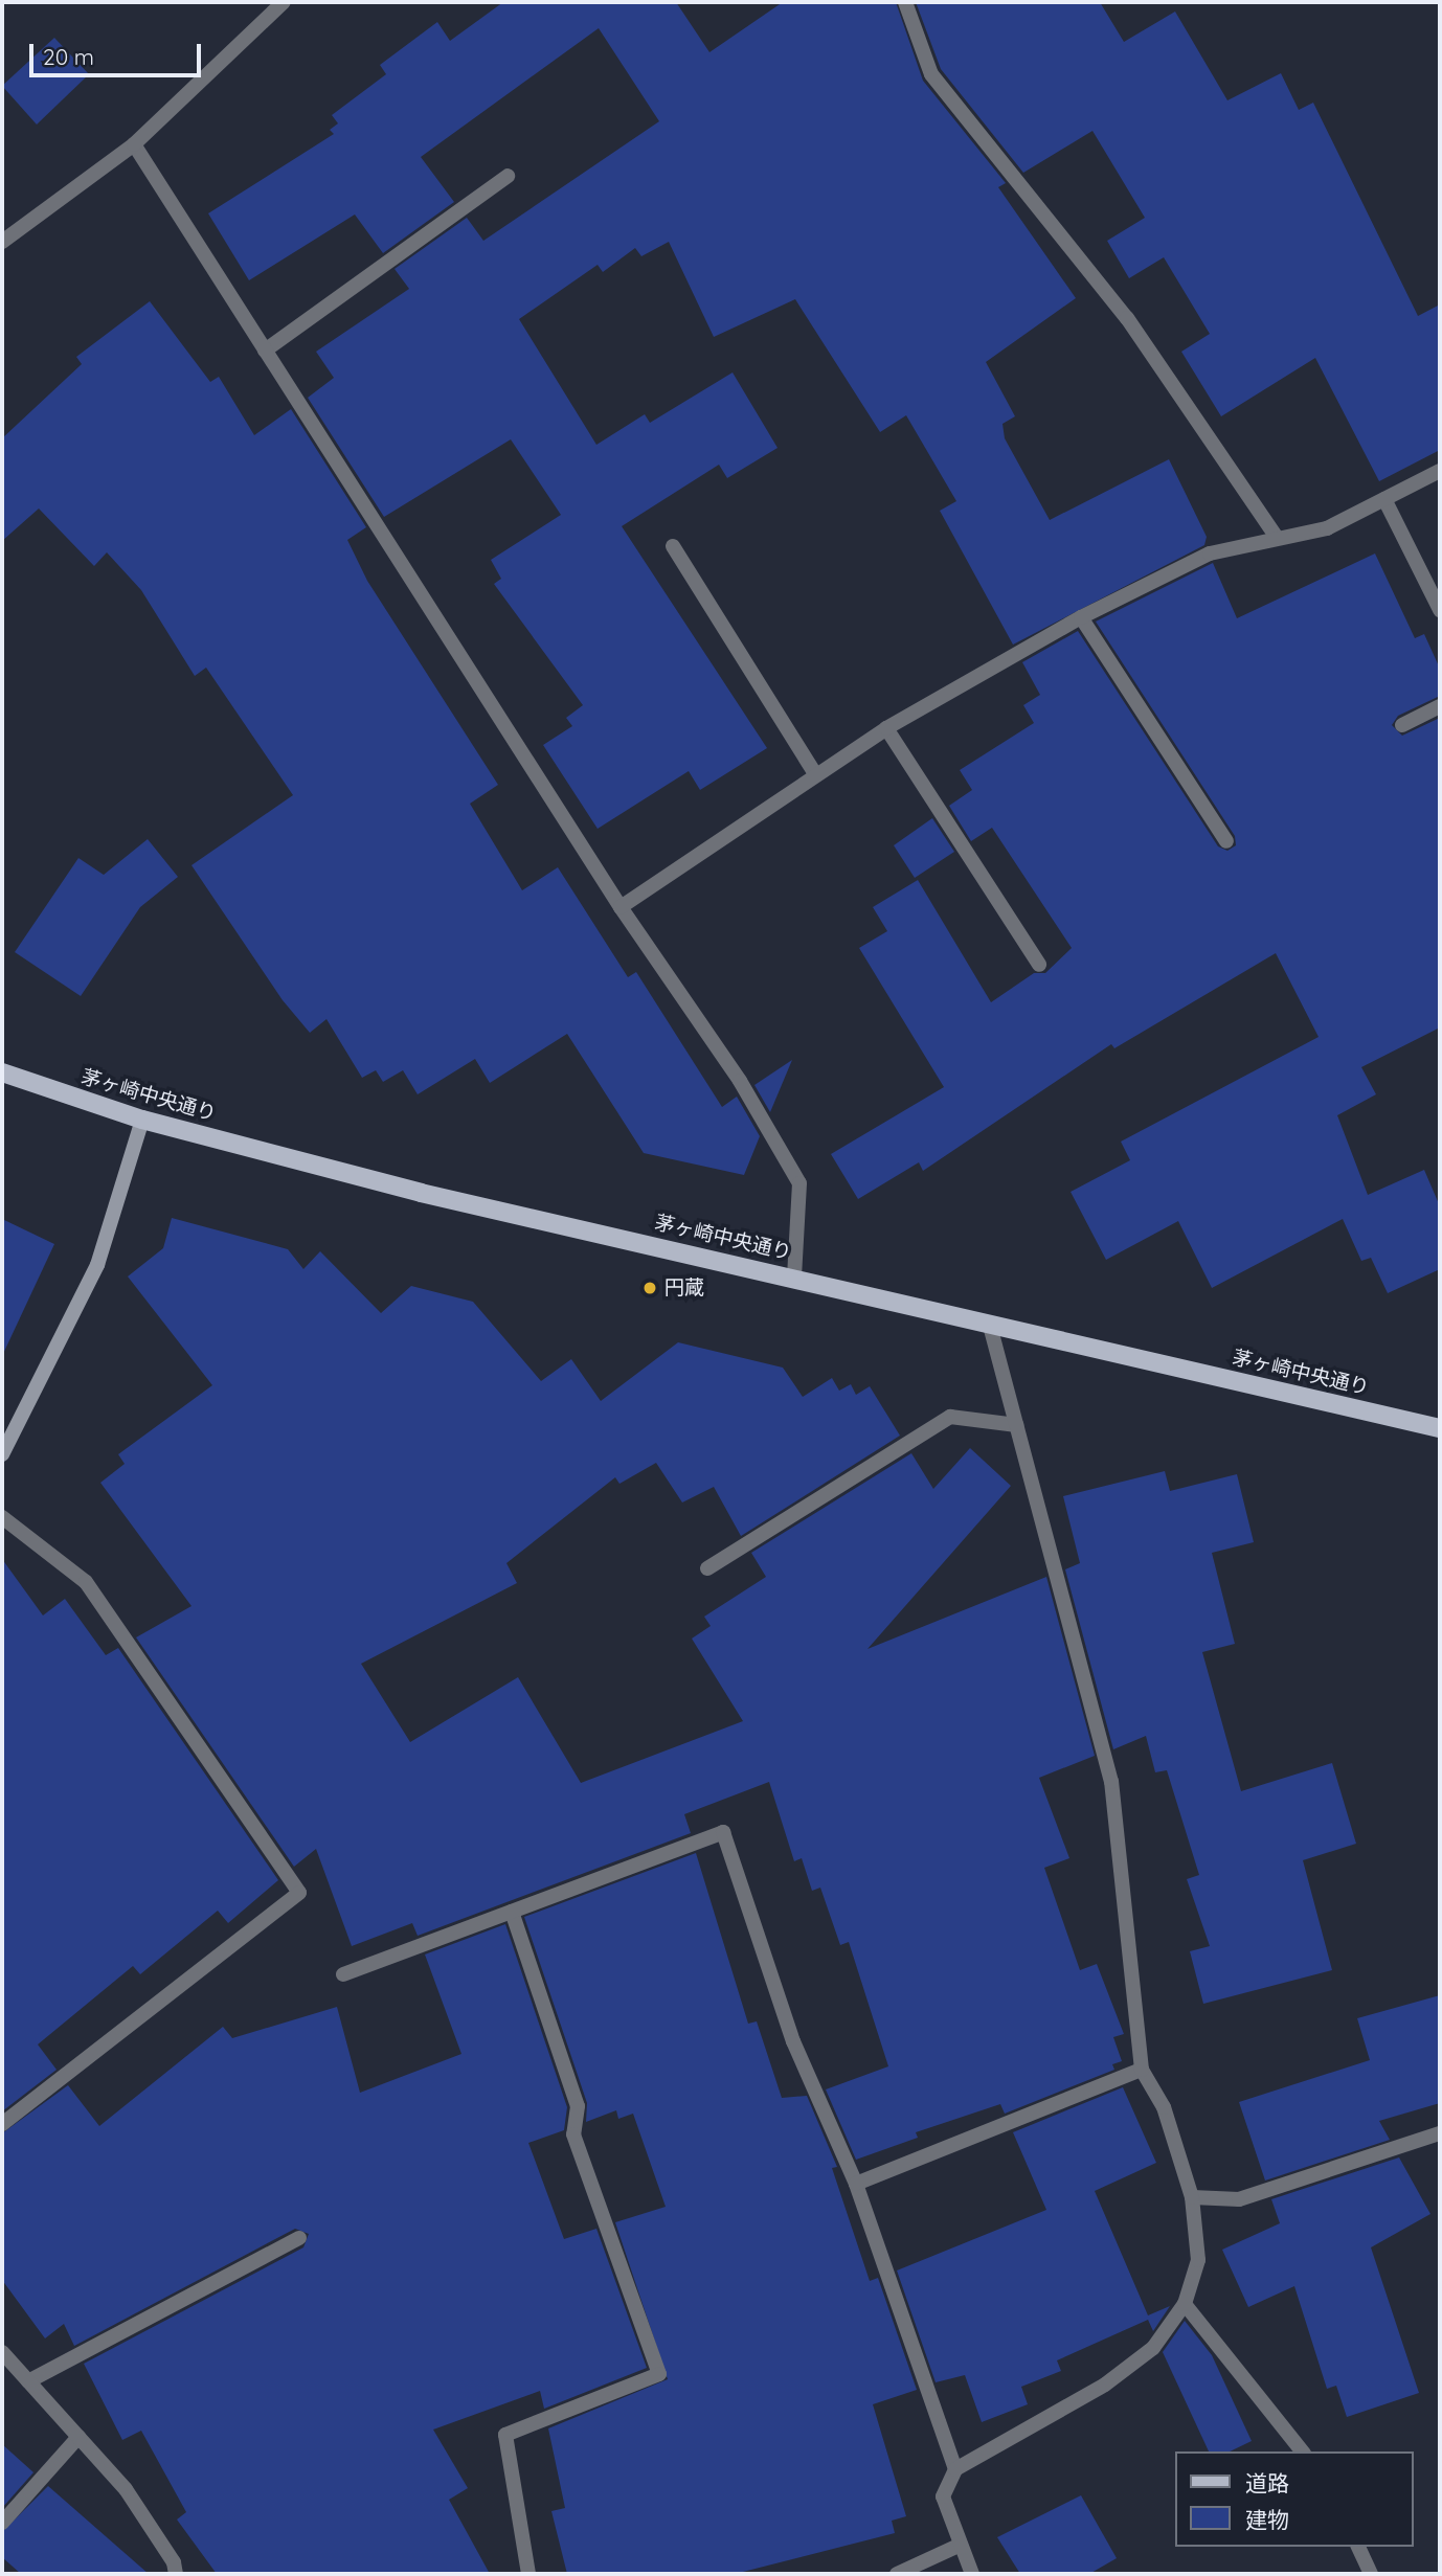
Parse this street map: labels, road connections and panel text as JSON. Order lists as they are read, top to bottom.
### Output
{
  "streets": {
    "main road": ["茅ヶ崎中央通り"]
  },
  "places": ["円蔵"],
  "legend": ["道路", "建物"],
  "scale_bar": "20 m"
}
